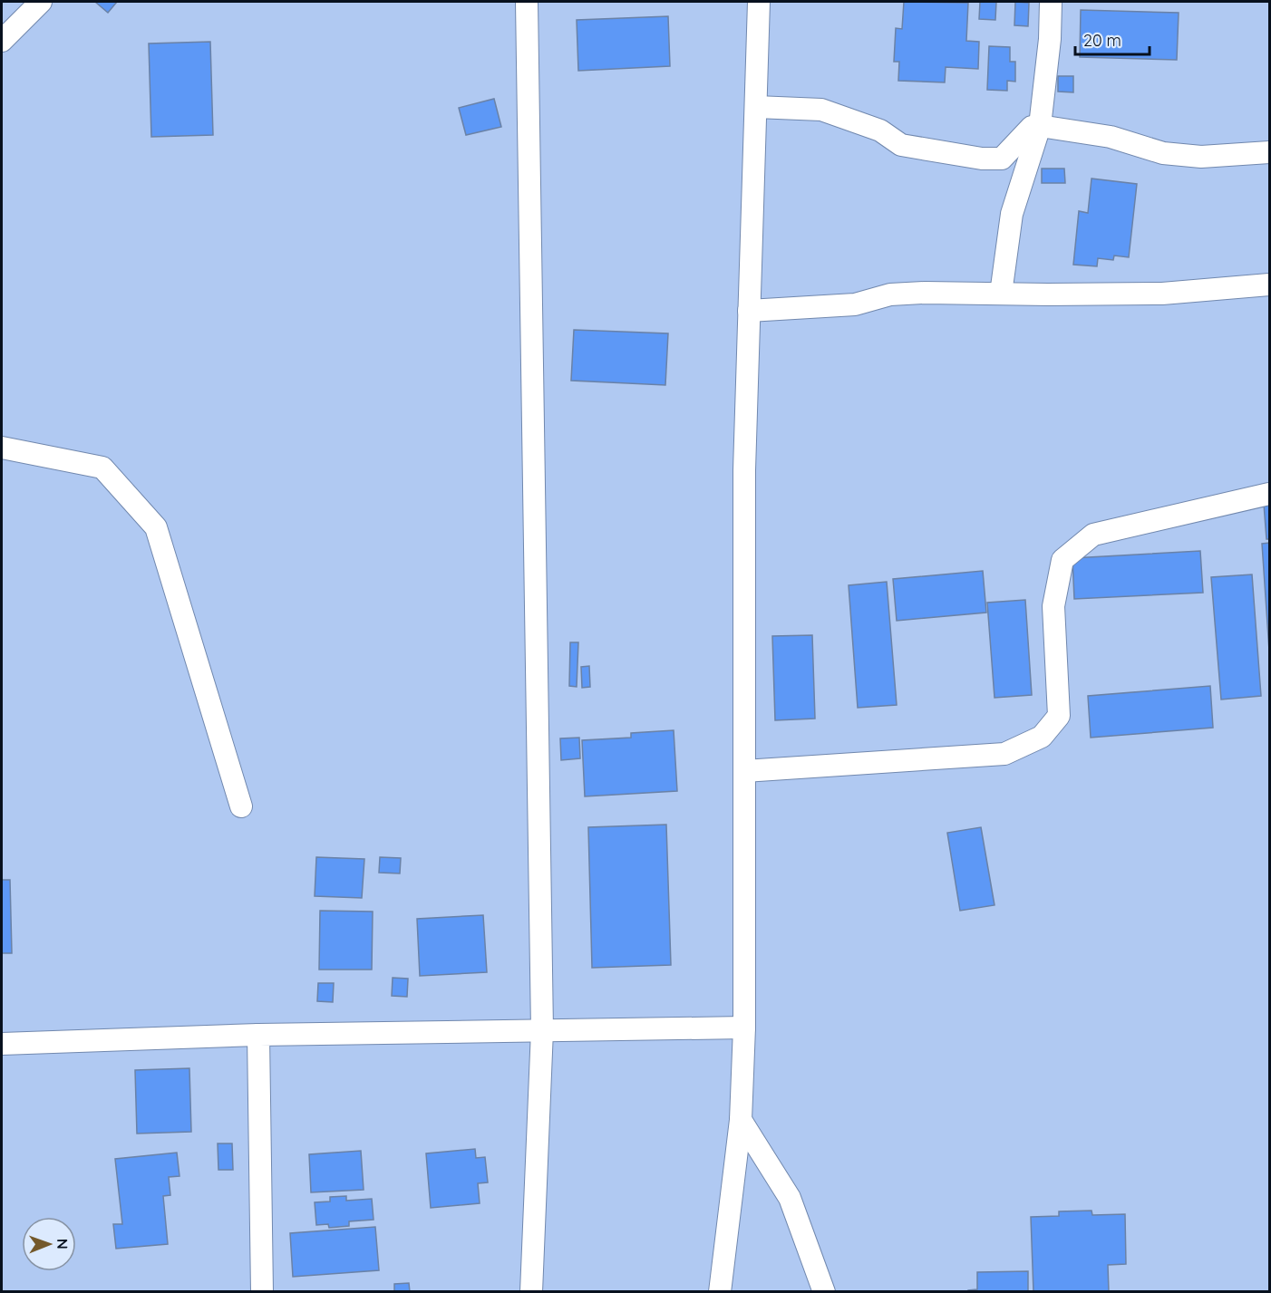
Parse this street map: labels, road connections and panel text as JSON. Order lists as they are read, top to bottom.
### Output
{
  "scale_bar": "20 m",
  "north": "right"
}
